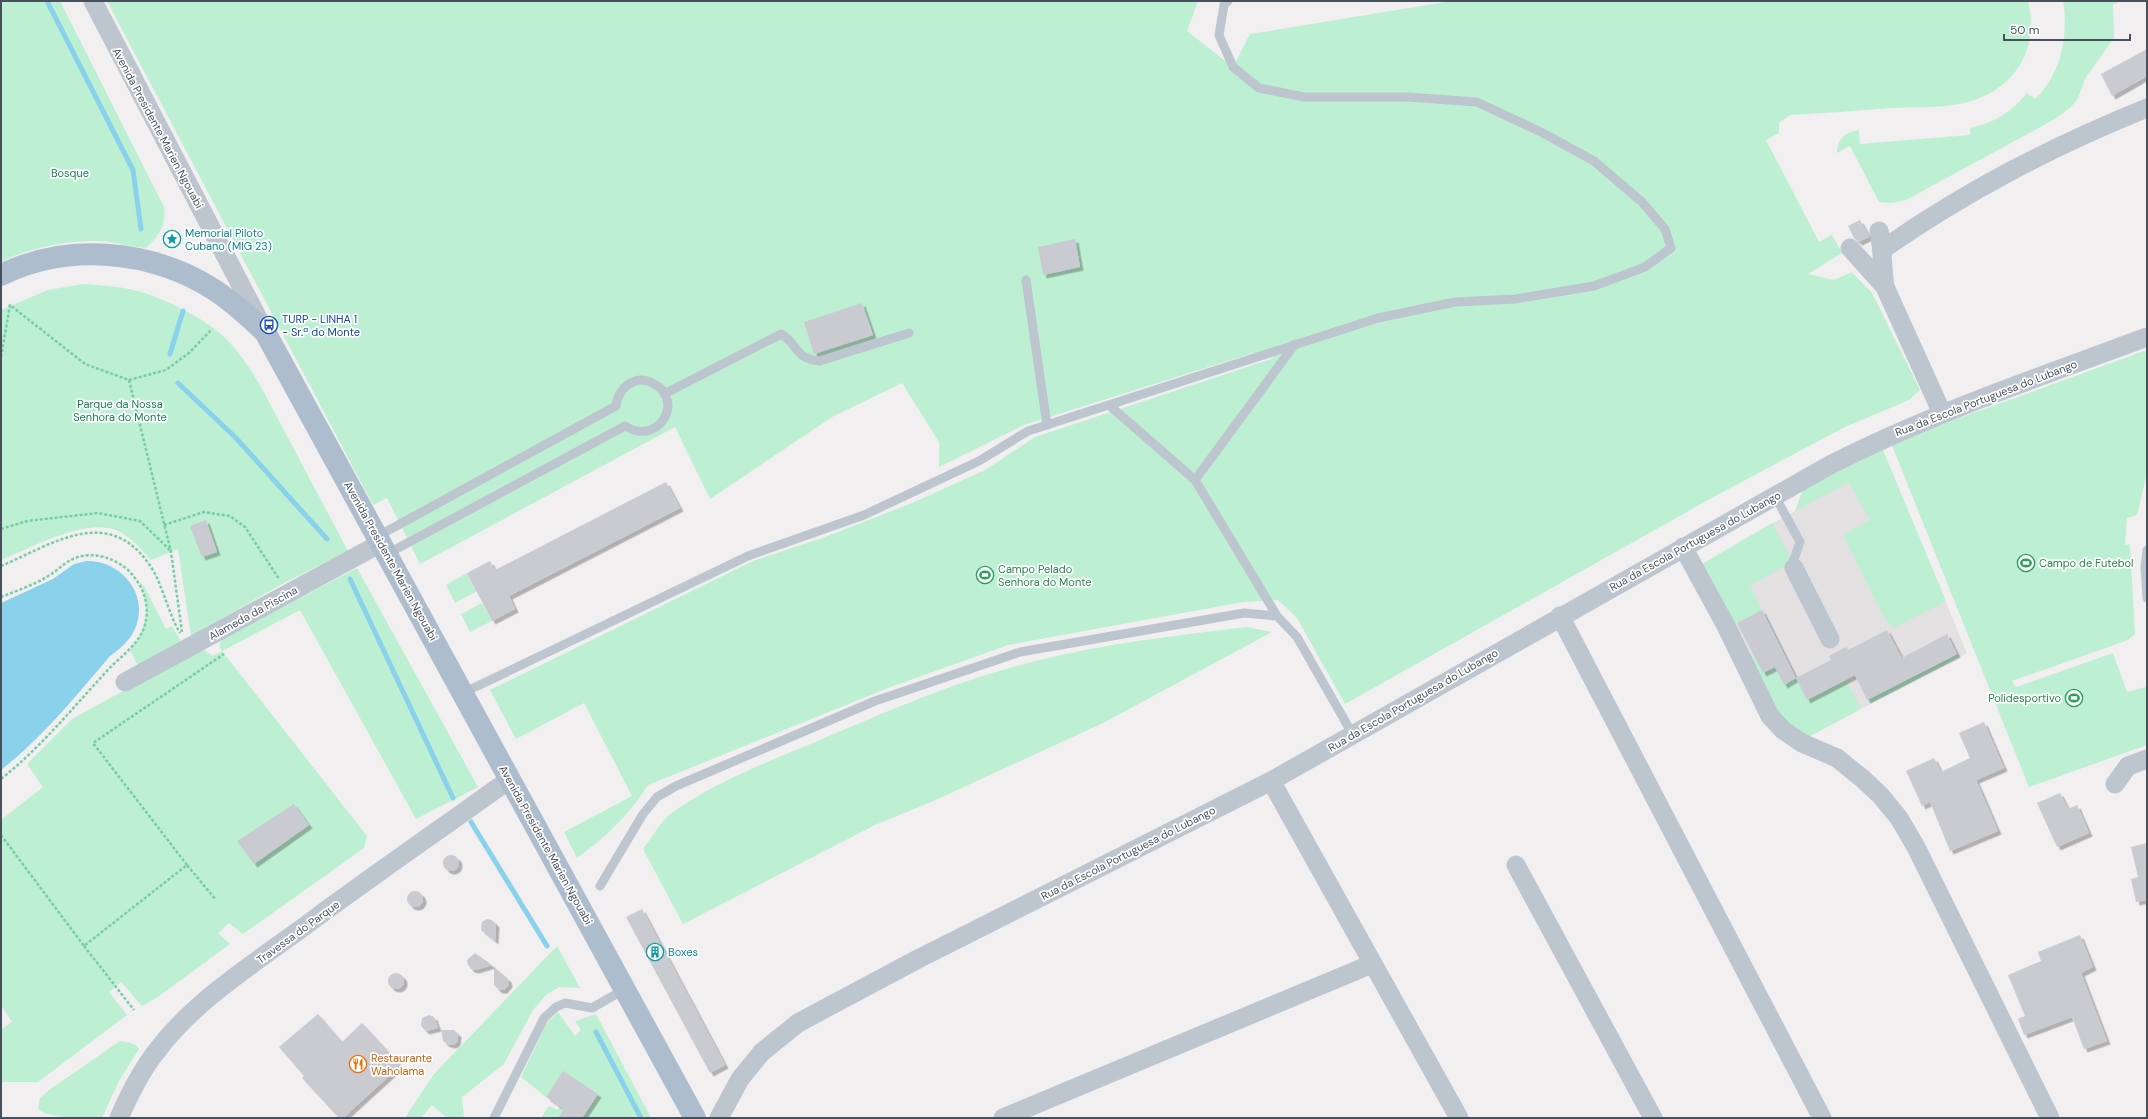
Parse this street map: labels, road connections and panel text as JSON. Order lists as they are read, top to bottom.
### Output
{
  "streets": {
    "main road": ["Avenida Presidente Marien Ngouabi"],
    "street": ["Rua da Escola Portuguesa do Lubango", "Alameda da Piscina", "Travessa do Parque"]
  },
  "crossings": [
    ["Avenida Presidente Marien Ngouabi", "Alameda da Piscina"],
    ["Avenida Presidente Marien Ngouabi", "Travessa do Parque"]
  ],
  "parks": ["Bosque", "Parque da Nossa Senhora do Monte"],
  "places": {
    "place": ["Memorial Piloto Cubano (MIG 23)"],
    "bus stop": ["TURP - LINHA 1 - Sr.ª do Monte"],
    "sports": ["Campo de Futebol", "Campo Pelado Senhora do Monte", "Polidesportivo"],
    "building": ["Boxes"],
    "restaurant": ["Restaurante Waholama"]
  },
  "scale_bar": "50 m"
}
